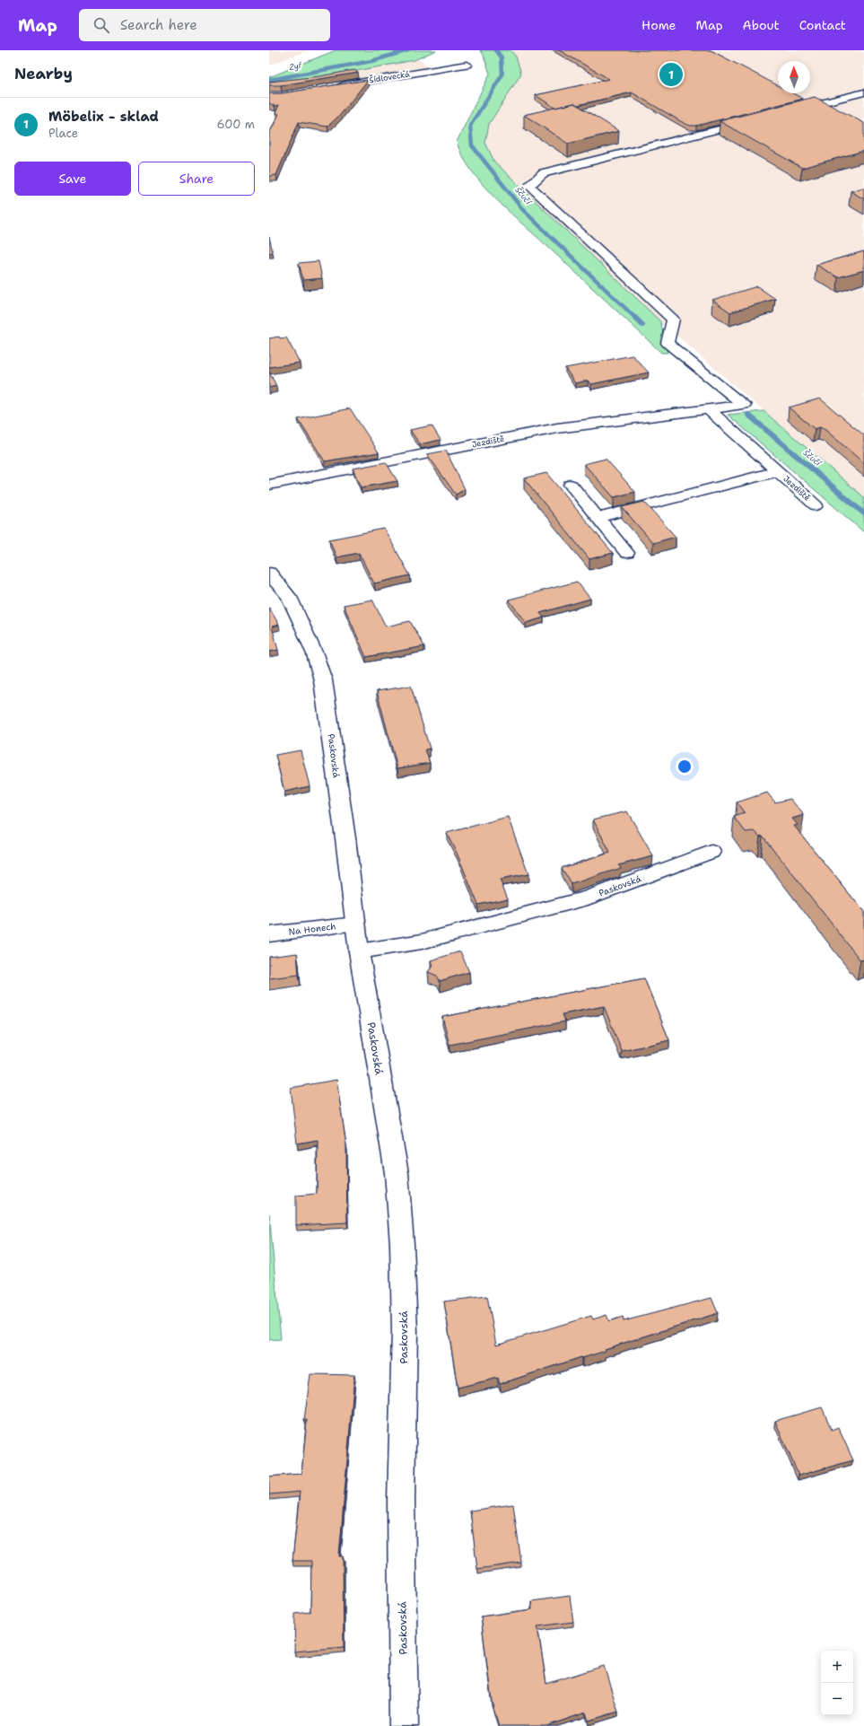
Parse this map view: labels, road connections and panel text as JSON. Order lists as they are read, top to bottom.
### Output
{
  "streets": {
    "main road": ["Paskovská"],
    "street": ["Šídlovecká", "Jezdiště", "Na Honech"]
  },
  "crossings": [
    ["Paskovská", "Na Honech"]
  ],
  "water": ["Zyf", "Ščučí"],
  "north": "top",
  "page": {
    "header": "Map",
    "search": "Search here",
    "nav": [
      "Home",
      "Map",
      "About",
      "Contact"
    ],
    "heading": "Nearby",
    "pins": "1",
    "list": [
      {
        "mark": "1",
        "name": "Möbelix - sklad",
        "note": "Place",
        "value": "600 m"
      }
    ],
    "buttons": ["Save", "Share"],
    "map_buttons": ["+", "−"]
  }
}
